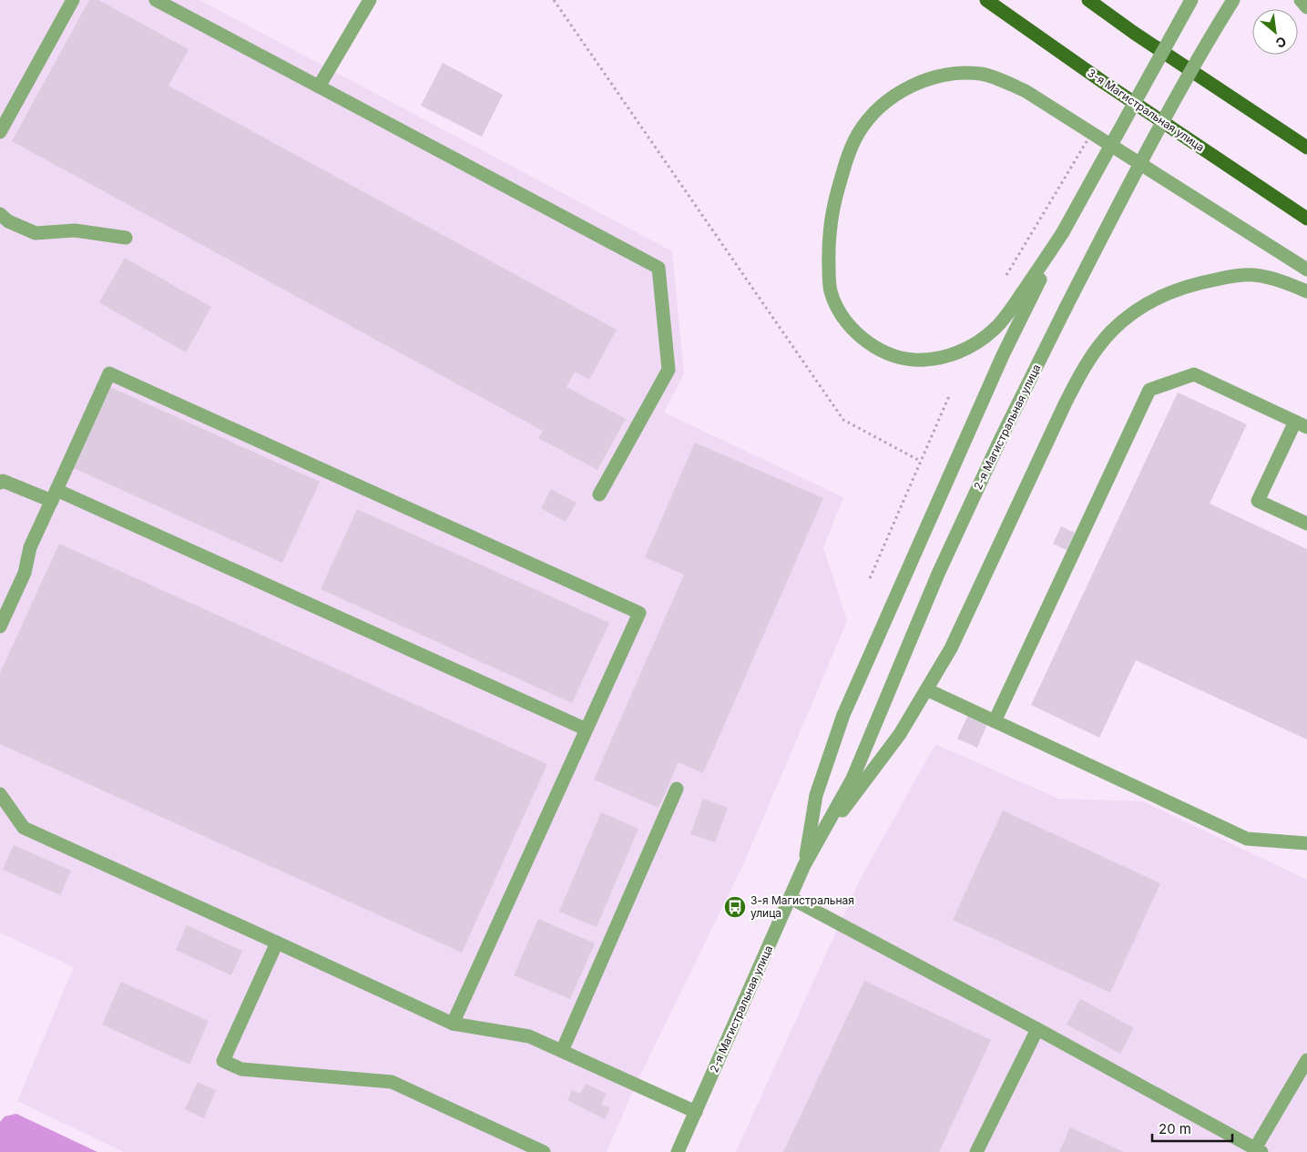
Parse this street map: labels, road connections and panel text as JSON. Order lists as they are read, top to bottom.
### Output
{
  "streets": {
    "main road": ["3-я Магистральная улица"],
    "street": ["2-я Магистральная улица"]
  },
  "places": {
    "bus stop": ["3-я Магистральная улица"]
  },
  "scale_bar": "20 m",
  "north": "bottom right"
}
